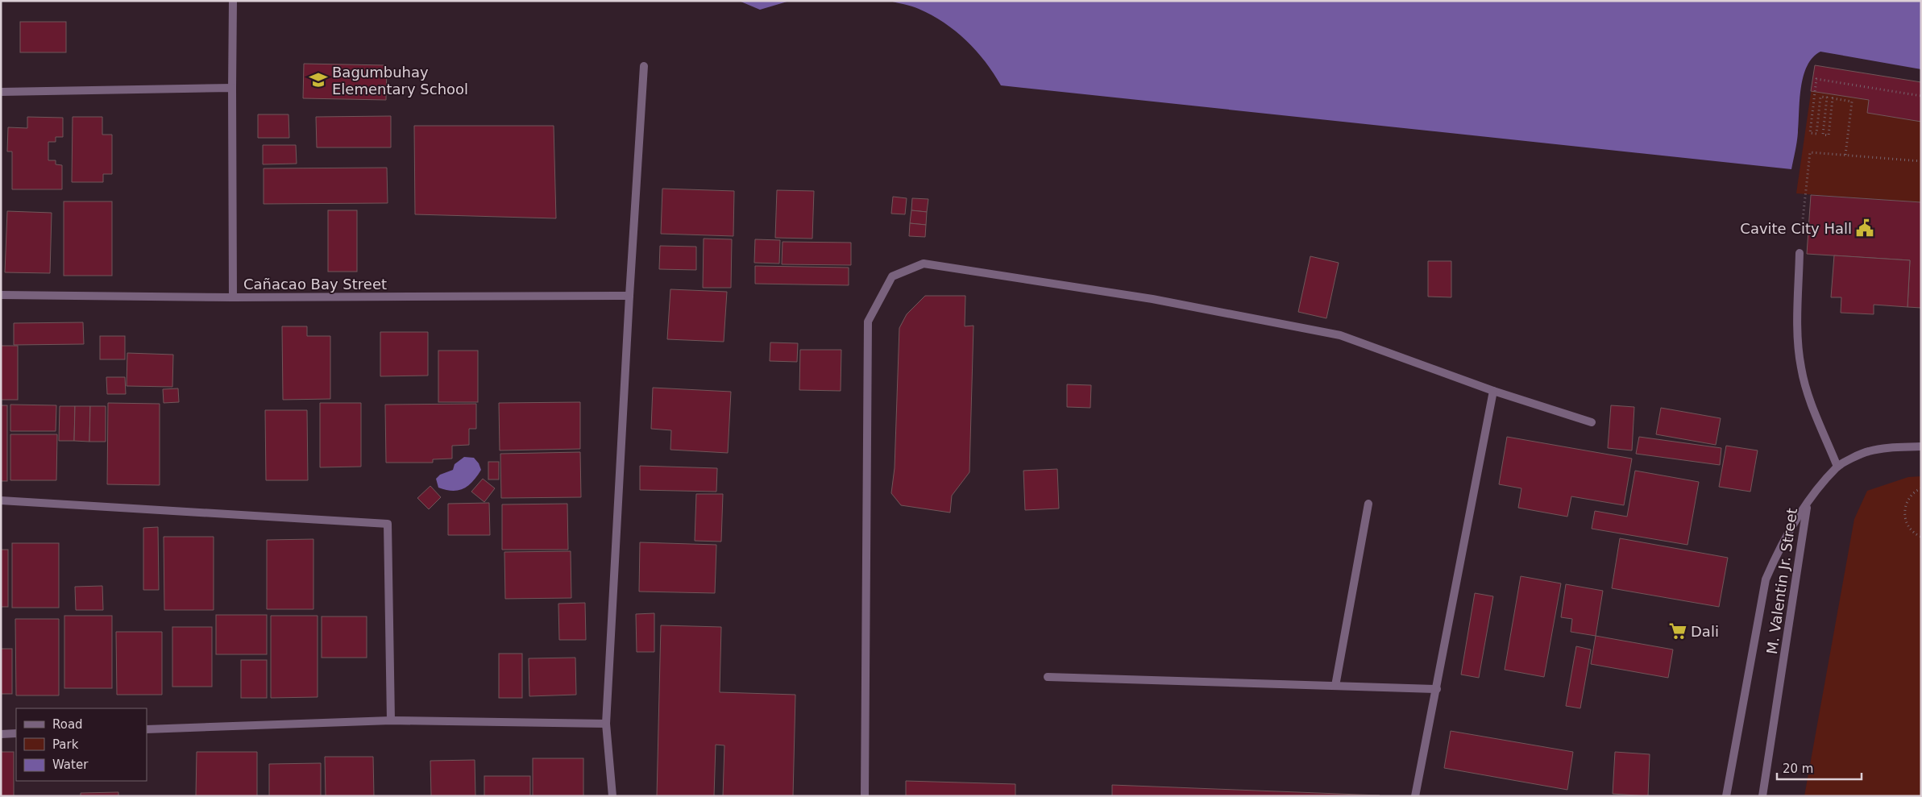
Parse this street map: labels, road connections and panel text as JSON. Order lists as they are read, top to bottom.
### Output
{
  "streets": {
    "street": ["Cañacao Bay Street", "M. Valentin Jr. Street"]
  },
  "places": {
    "school or university": ["Bagumbuhay Elementary School"],
    "public building": ["Cavite City Hall"],
    "supermarket": ["Dali"]
  },
  "legend": ["Road", "Park", "Water"],
  "scale_bar": "20 m"
}
